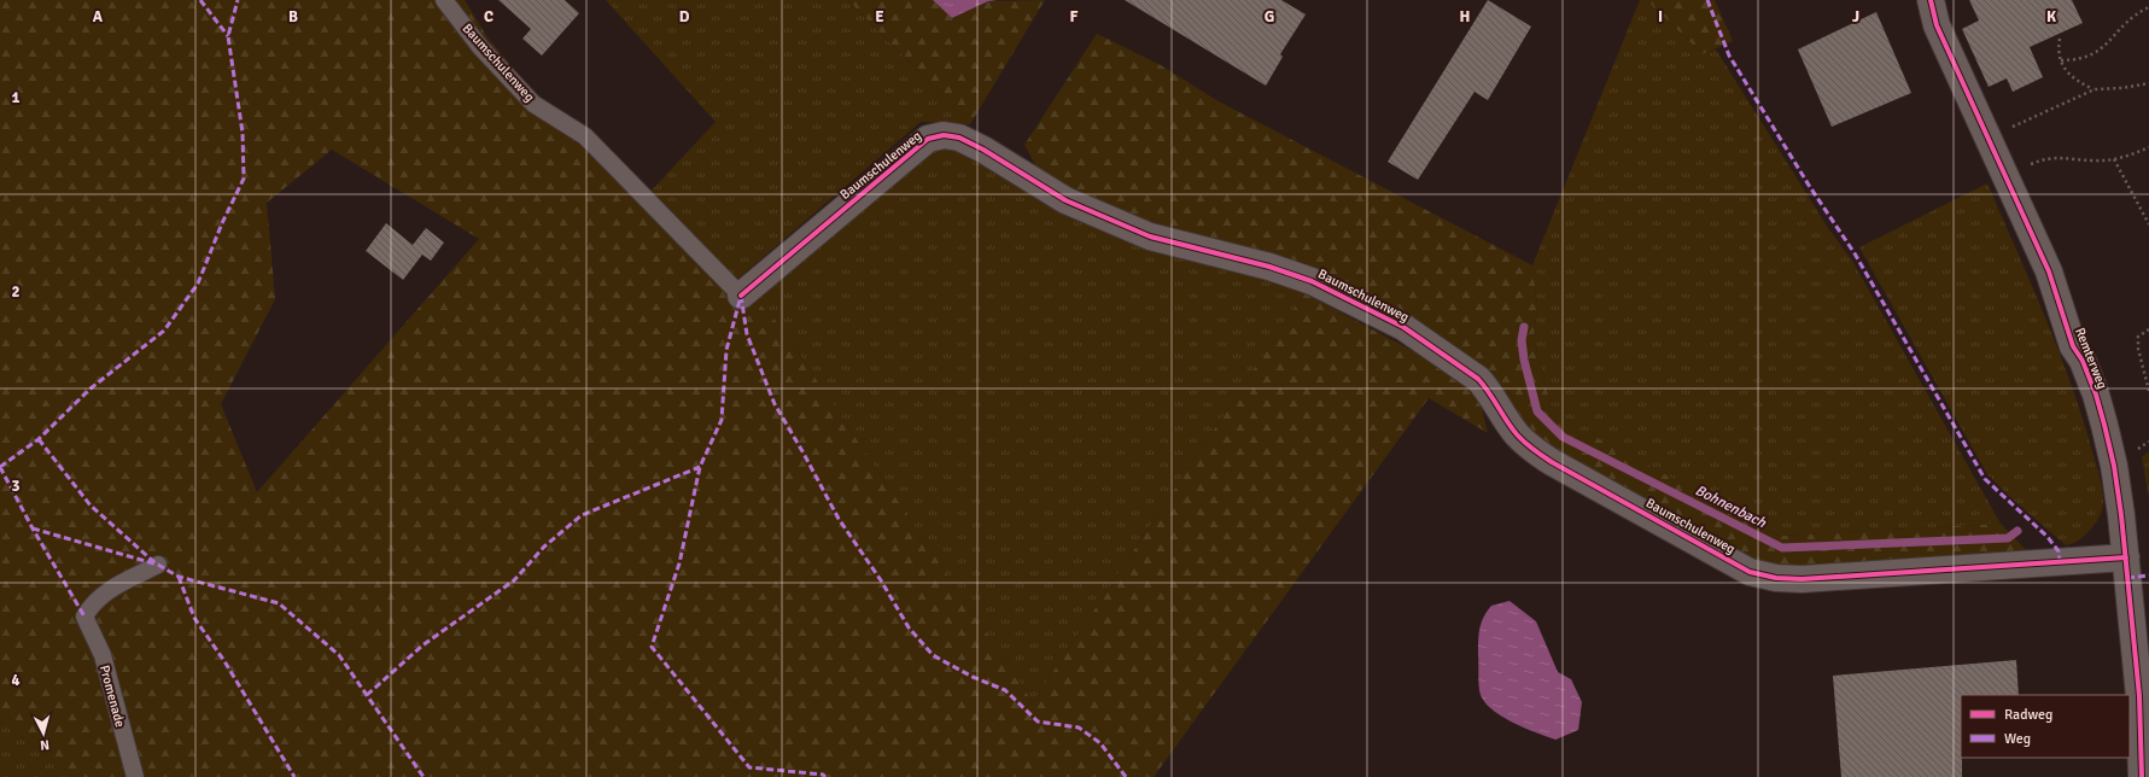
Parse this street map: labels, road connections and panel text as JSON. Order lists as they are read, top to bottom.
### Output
{
  "streets": {
    "street": ["Baumschulenweg", "Remterweg"],
    "lane": ["Promenade"]
  },
  "crossings": [
    ["Baumschulenweg", "Remterweg"]
  ],
  "water": ["Bohnenbach"],
  "legend": ["Radweg", "Weg"],
  "north": "bottom",
  "grid": {
    "columns": [
      "A",
      "B",
      "C",
      "D",
      "E",
      "F",
      "G",
      "H",
      "I",
      "J",
      "K"
    ],
    "rows": [
      "1",
      "2",
      "3",
      "4"
    ]
  }
}
